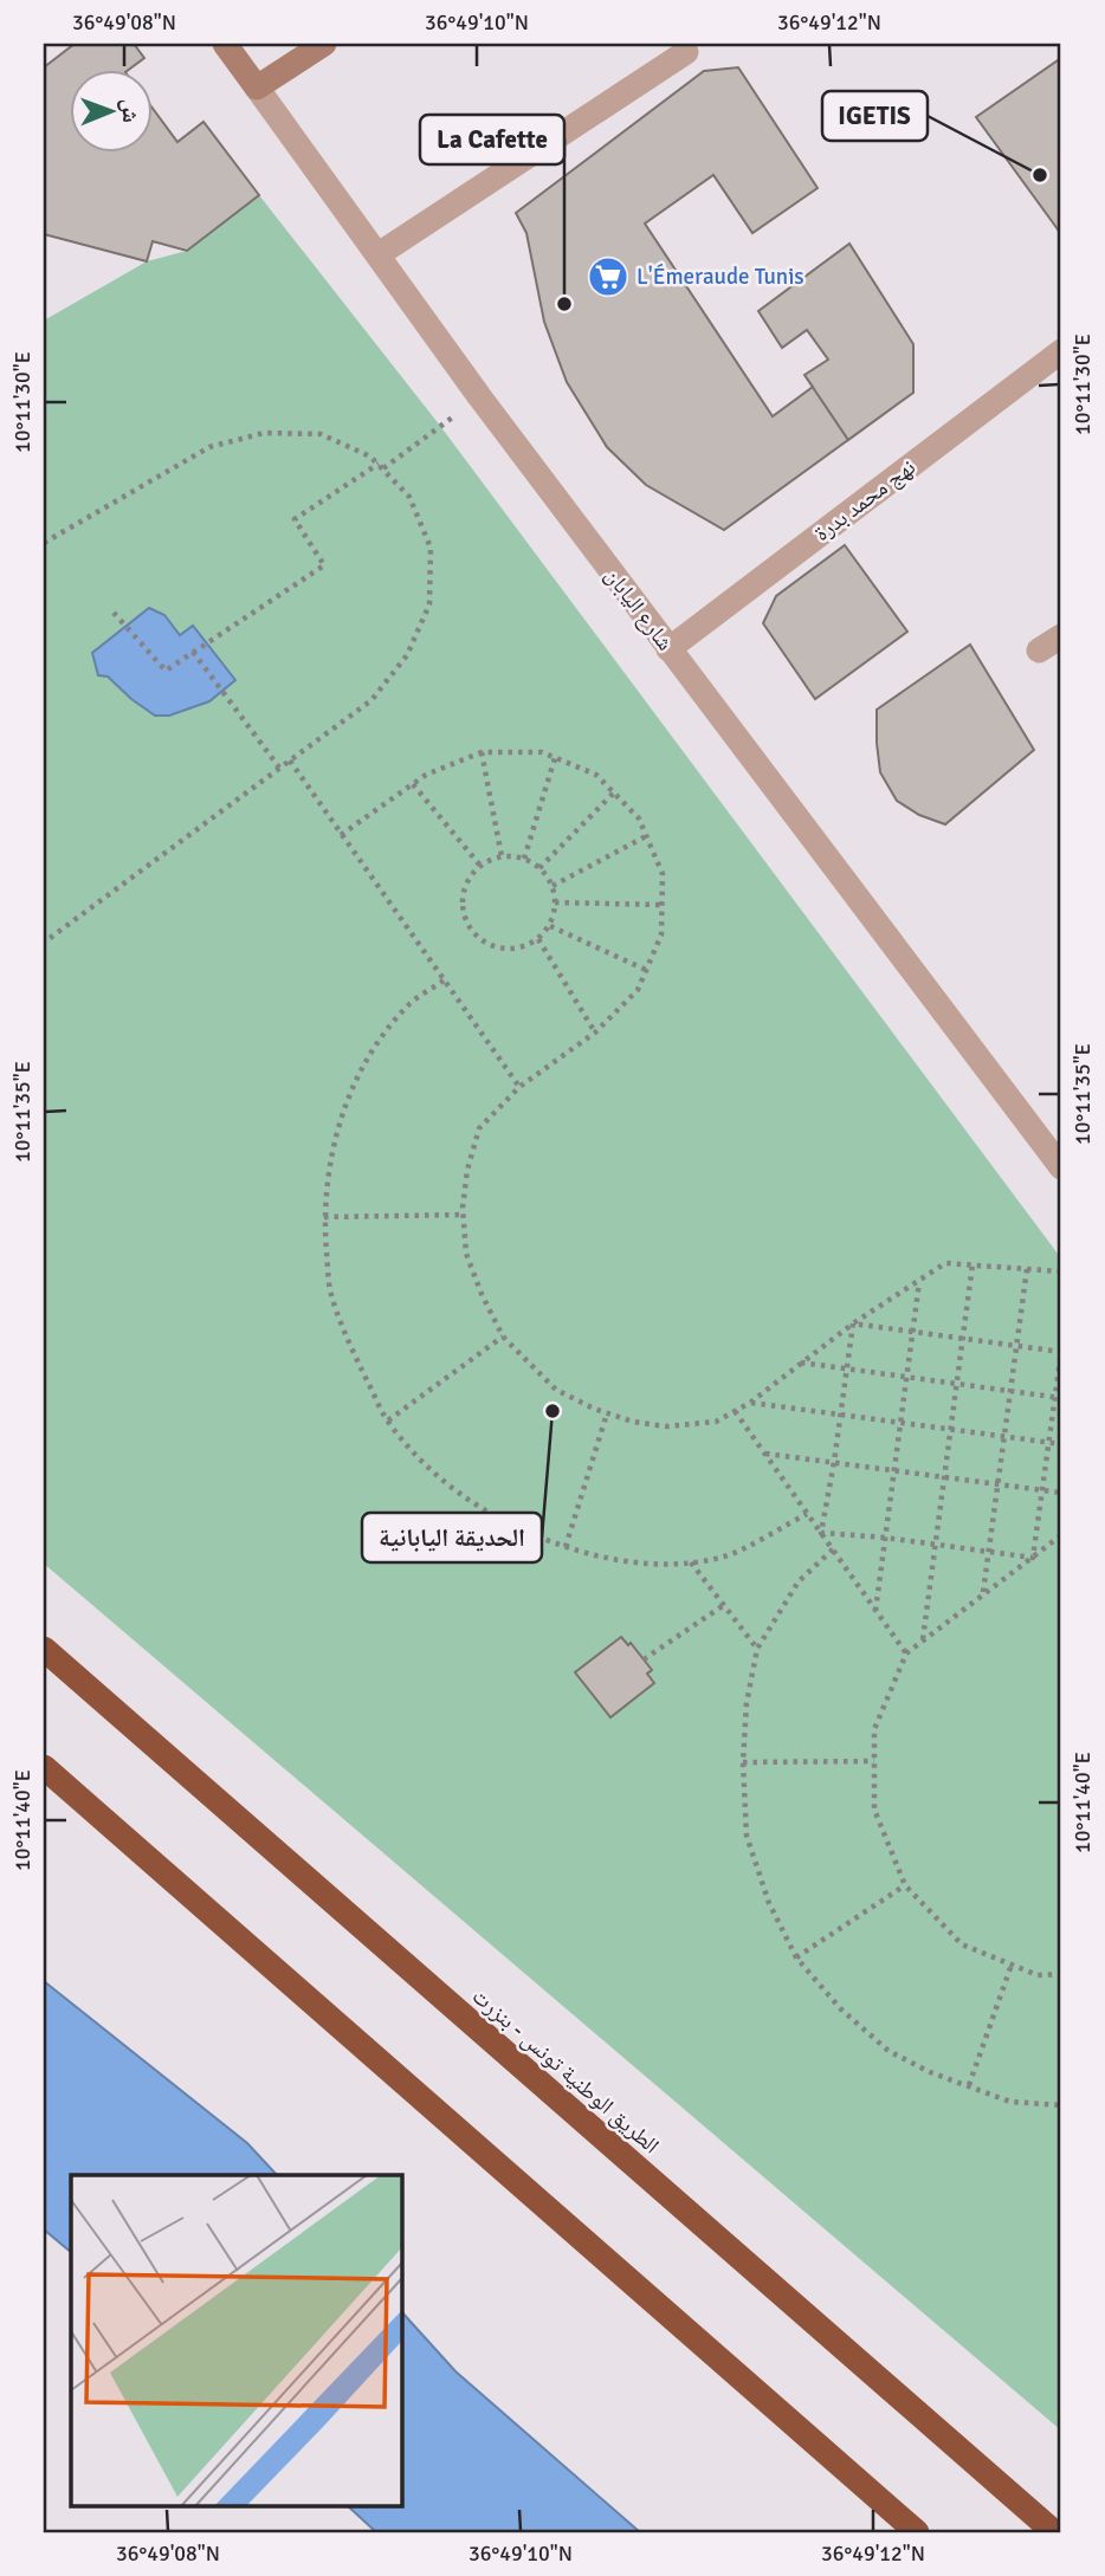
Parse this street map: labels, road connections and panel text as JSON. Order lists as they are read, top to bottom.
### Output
{
  "streets": {
    "highway": ["الطريق الوطنية تونس - بنزرت"],
    "street": ["نهج محمد بدرة", "شارع اليابان"]
  },
  "crossings": [
    ["نهج محمد بدرة", "شارع اليابان"]
  ],
  "places": {
    "other": ["IGETIS", "La Cafette", "الحديقة اليابانية"],
    "supermarket": ["L'Émeraude Tunis"]
  },
  "north": "right",
  "coordinates": [
    "36°49'08\"N",
    "36°49'10\"N",
    "36°49'12\"N",
    "10°11'30\"E",
    "10°11'35\"E",
    "10°11'40\"E"
  ]
}
